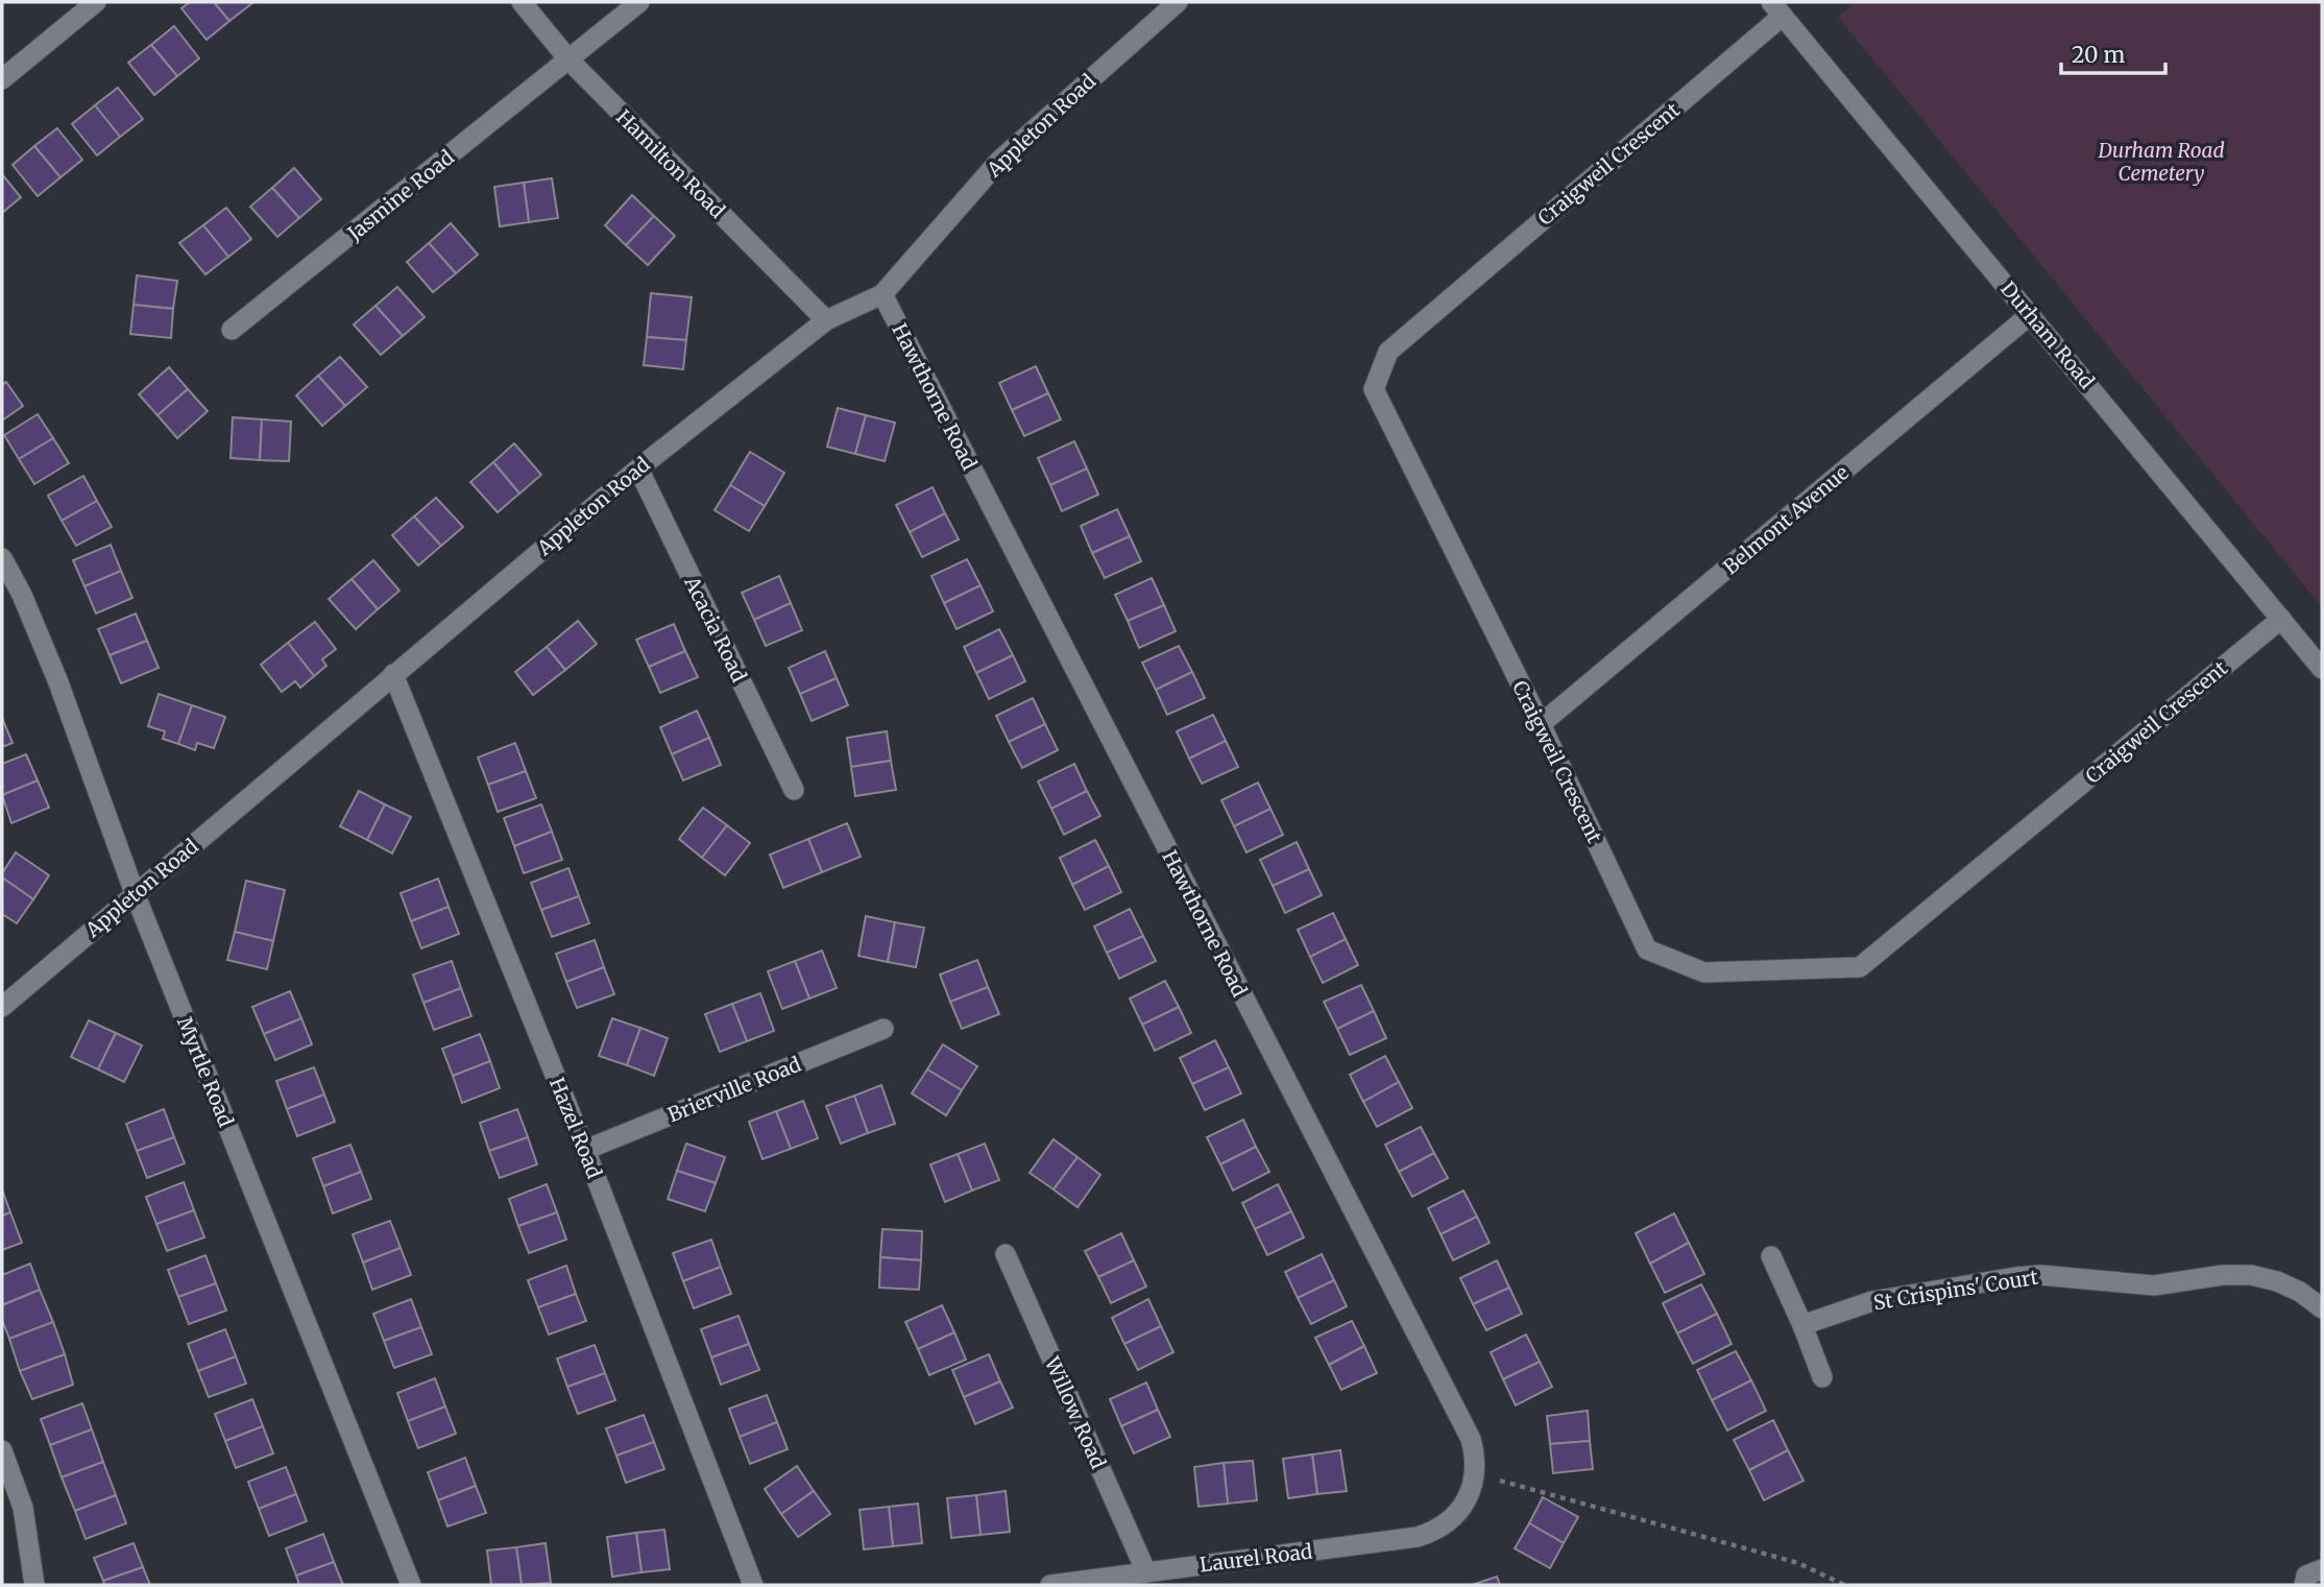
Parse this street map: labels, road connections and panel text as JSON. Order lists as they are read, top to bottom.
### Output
{
  "streets": {
    "street": [
      "Appleton Road",
      "Hamilton Road",
      "Craigweil Crescent",
      "Jasmine Road",
      "Durham Road",
      "Hawthorne Road",
      "Belmont Avenue",
      "Acacia Road",
      "Myrtle Road",
      "Brierville Road",
      "Hazel Road",
      "St Crispins' Court",
      "Willow Road",
      "Laurel Road"
    ]
  },
  "crossings": [
    ["Appleton Road", "Hamilton Road"],
    ["Appleton Road", "Hawthorne Road"],
    ["Appleton Road", "Acacia Road"],
    ["Appleton Road", "Myrtle Road"],
    ["Appleton Road", "Hazel Road"],
    ["Hamilton Road", "Jasmine Road"],
    ["Craigweil Crescent", "Durham Road"],
    ["Craigweil Crescent", "Belmont Avenue"],
    ["Durham Road", "Belmont Avenue"],
    ["Hawthorne Road", "Laurel Road"],
    ["Brierville Road", "Hazel Road"],
    ["Willow Road", "Laurel Road"]
  ],
  "parks": ["Durham Road Cemetery"],
  "scale_bar": "20 m"
}
